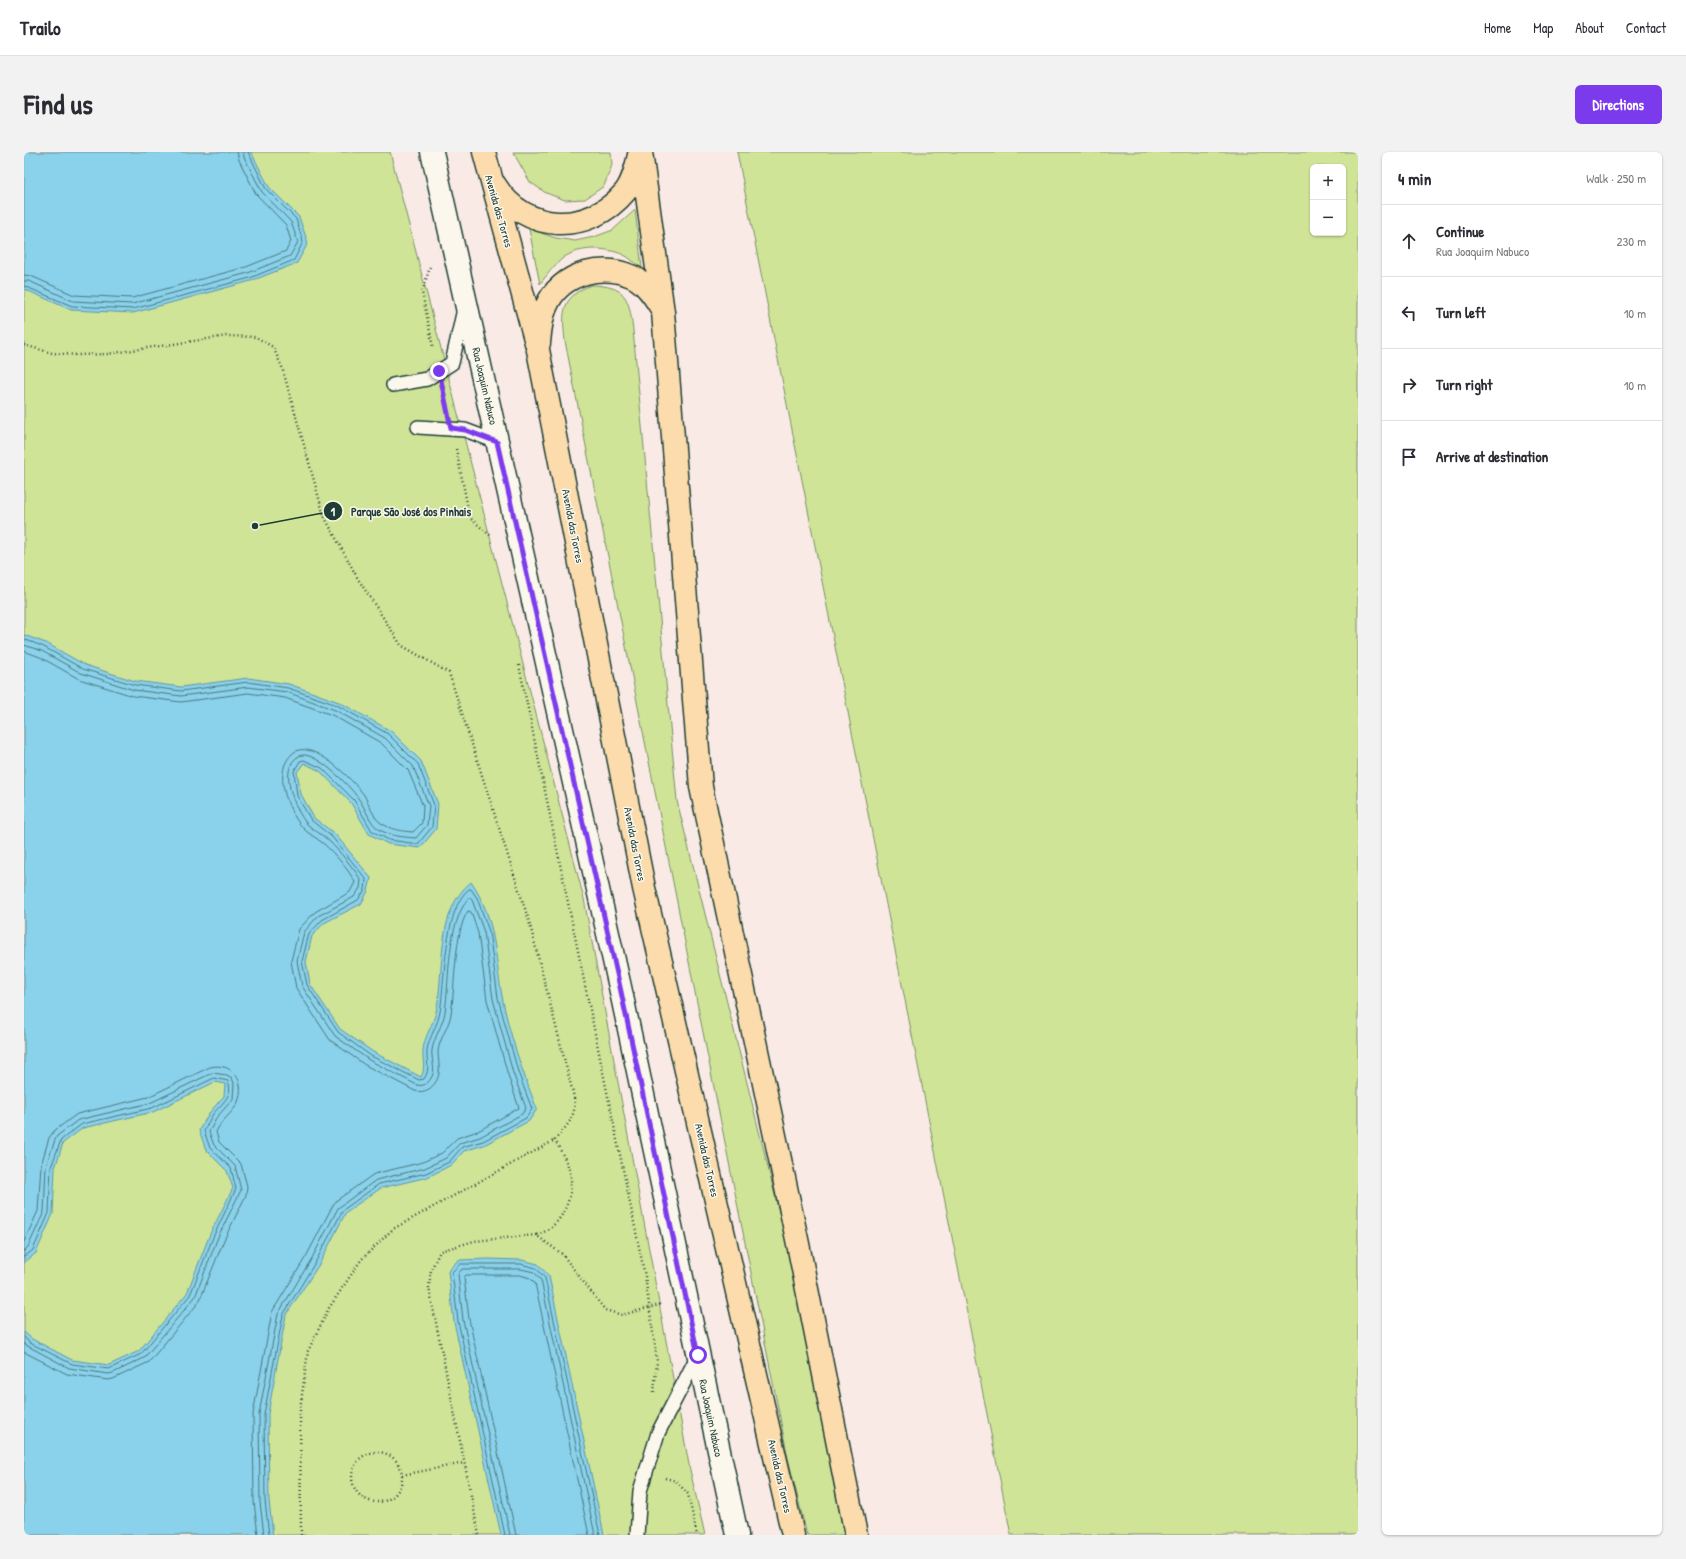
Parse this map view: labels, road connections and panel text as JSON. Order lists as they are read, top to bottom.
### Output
{
  "streets": {
    "highway": ["Avenida das Torres"],
    "main road": ["Rua Joaquim Nabuco"]
  },
  "places": ["Parque São José dos Pinhais"],
  "page": {
    "header": "Trailo",
    "nav": [
      "Home",
      "Map",
      "About",
      "Contact"
    ],
    "title": "Find us",
    "buttons": "Directions",
    "heading": ["4 min", "Walk · 250 m"],
    "map_buttons": ["+", "−"],
    "list": [
      ["Continue", "Rua Joaquim Nabuco", "230 m"],
      ["Turn left", "10 m"],
      ["Turn right", "10 m"],
      "Arrive at destination"
    ]
  }
}
